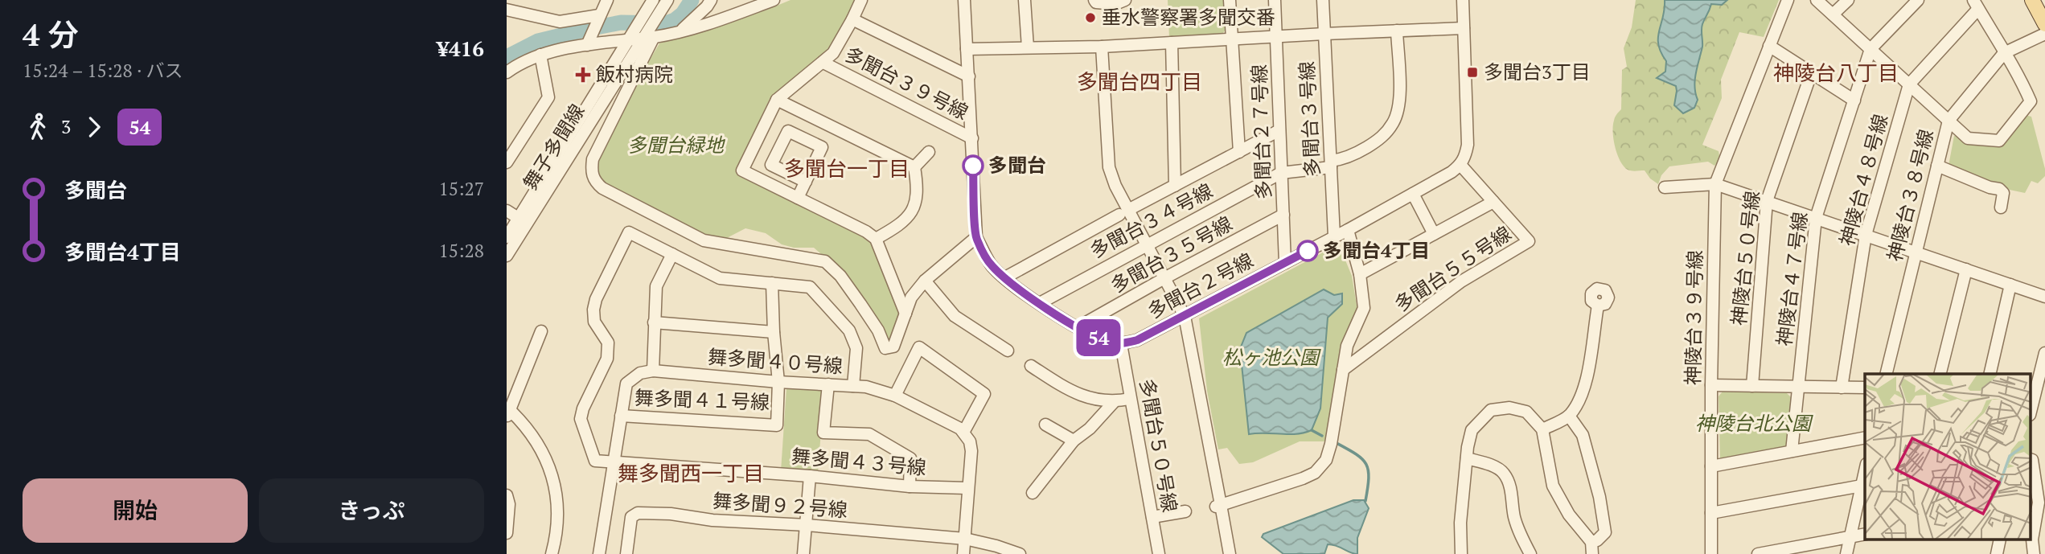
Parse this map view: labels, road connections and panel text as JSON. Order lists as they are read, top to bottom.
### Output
{
  "streets": {
    "street": [
      "多聞台３９号線",
      "多聞台３号線",
      "多聞台２７号線",
      "舞子多聞線",
      "神陵台４８号線",
      "神陵台３８号線",
      "多聞台３４号線",
      "多聞台３５号線",
      "神陵台５０号線",
      "多聞台５５号線",
      "神陵台４７号線",
      "多聞台２号線",
      "神陵台３９号線",
      "舞多聞４０号線",
      "舞多聞４１号線",
      "多聞台５０号線",
      "舞多聞４３号線",
      "舞多聞９２号線"
    ]
  },
  "crossings": [
    ["多聞台３号線", "多聞台２号線"],
    ["多聞台２７号線", "多聞台３４号線"],
    ["多聞台２７号線", "多聞台３５号線"],
    ["多聞台２７号線", "多聞台２号線"],
    ["多聞台５５号線", "多聞台２号線"],
    ["多聞台２号線", "多聞台５０号線"],
    ["舞多聞４０号線", "舞多聞４１号線"]
  ],
  "districts": [
    "神陵台八丁目",
    "多聞台四丁目",
    "多聞台一丁目",
    "舞多聞西一丁目"
  ],
  "parks": ["多聞台緑地", "松ヶ池公園", "神陵台北公園"],
  "places": {
    "other": ["垂水警察署多聞交番", "多聞台", "多聞台4丁目"],
    "transit": ["多聞台3丁目"],
    "health": ["飯村病院"]
  },
  "lines": ["bus line 54"],
  "page": {
    "heading": ["4 分", "15:24 – 15:28 · バス", "¥416"],
    "on_map": "54",
    "legs": ["3", "54"],
    "list": [
      {
        "name": "多聞台",
        "value": "15:27"
      },
      {
        "name": "多聞台4丁目",
        "value": "15:28"
      }
    ],
    "buttons": ["開始", "きっぷ"]
  }
}
